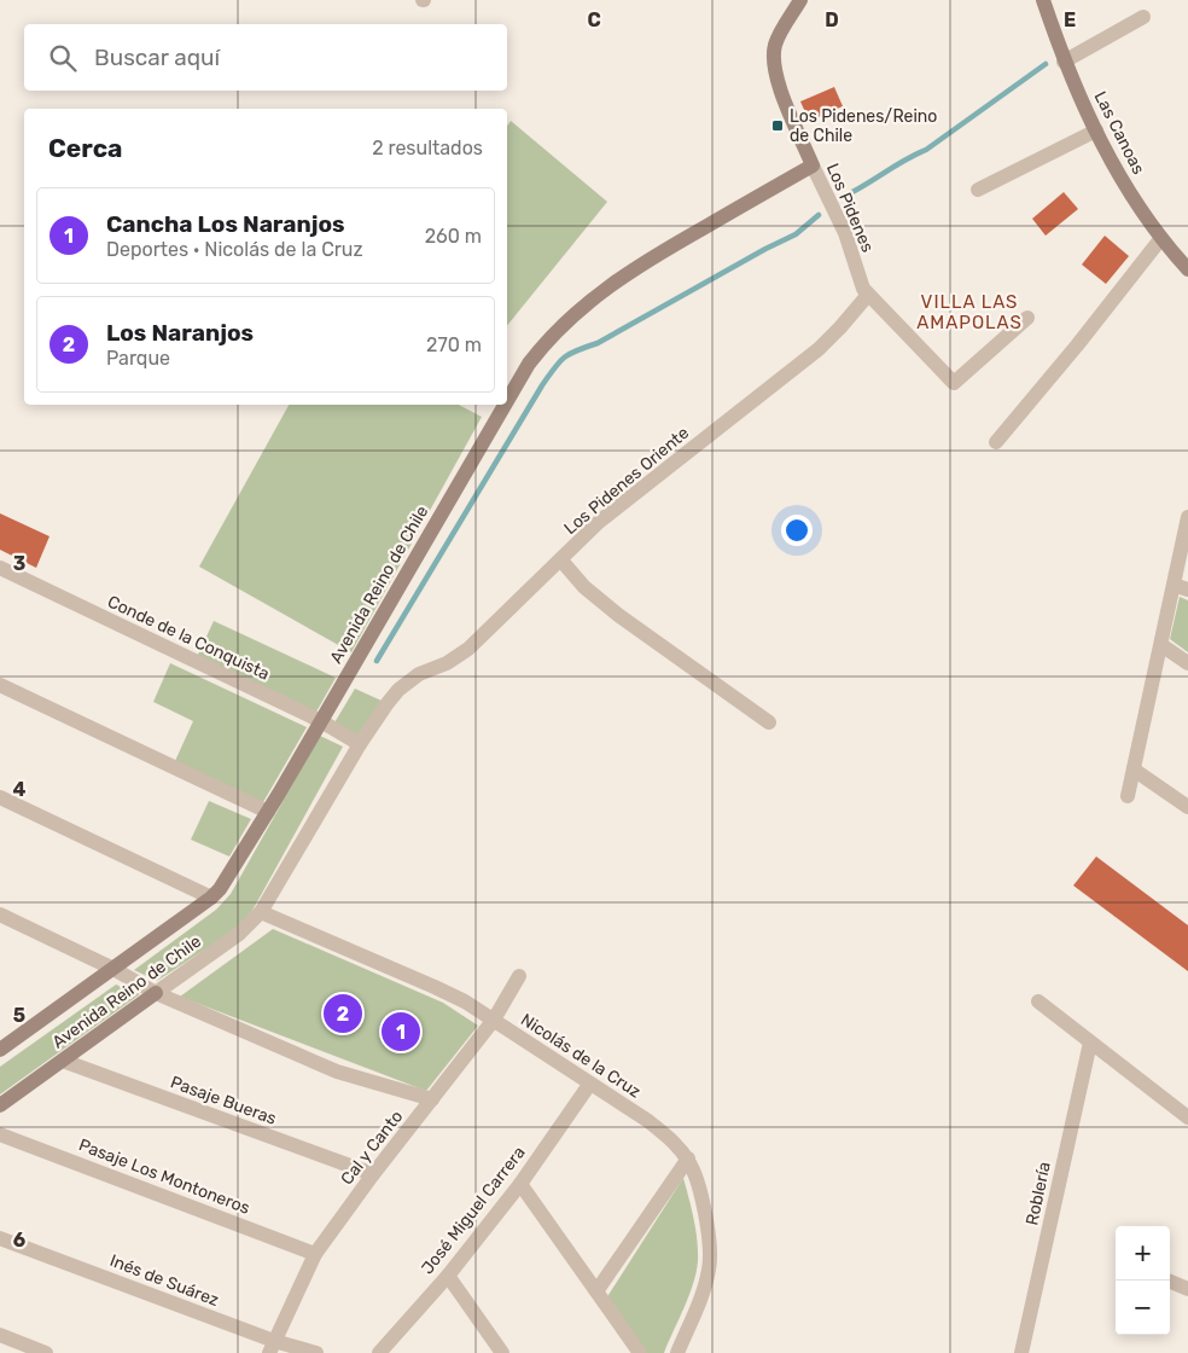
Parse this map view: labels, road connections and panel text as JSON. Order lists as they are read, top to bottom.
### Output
{
  "streets": {
    "street": [
      "Las Canoas",
      "Los Pidenes",
      "Los Pidenes Oriente",
      "Avenida Reino de Chile",
      "Conde de la Conquista",
      "Nicolás de la Cruz",
      "Pasaje Bueras",
      "Cal y Canto",
      "Pasaje Los Montoneros",
      "Roblería",
      "José Miguel Carrera",
      "Inés de Suárez"
    ]
  },
  "crossings": [
    ["Los Pidenes", "Los Pidenes Oriente"],
    ["Los Pidenes", "Avenida Reino de Chile"],
    ["Los Pidenes Oriente", "Avenida Reino de Chile"],
    ["Los Pidenes Oriente", "Conde de la Conquista"],
    ["Avenida Reino de Chile", "Conde de la Conquista"],
    ["Avenida Reino de Chile", "Nicolás de la Cruz"],
    ["Avenida Reino de Chile", "Pasaje Bueras"],
    ["Nicolás de la Cruz", "Cal y Canto"],
    ["Nicolás de la Cruz", "José Miguel Carrera"],
    ["Pasaje Bueras", "Cal y Canto"],
    ["Cal y Canto", "Pasaje Los Montoneros"],
    ["Cal y Canto", "Inés de Suárez"]
  ],
  "districts": ["VILLA LAS AMAPOLAS"],
  "places": {
    "transit": ["Los Pidenes/Reino de Chile"]
  },
  "page": {
    "search": "Buscar aquí",
    "heading": ["Cerca", "2 resultados"],
    "list": [
      {
        "mark": "1",
        "name": "Cancha Los Naranjos",
        "note": "Deportes · Nicolás de la Cruz",
        "value": "260 m"
      },
      {
        "mark": "2",
        "name": "Los Naranjos",
        "note": "Parque",
        "value": "270 m"
      }
    ],
    "pins": ["2", "1"],
    "map_buttons": ["+", "−"]
  },
  "grid": {
    "columns": ["C", "D", "E"],
    "rows": [
      "3",
      "4",
      "5",
      "6"
    ]
  }
}
